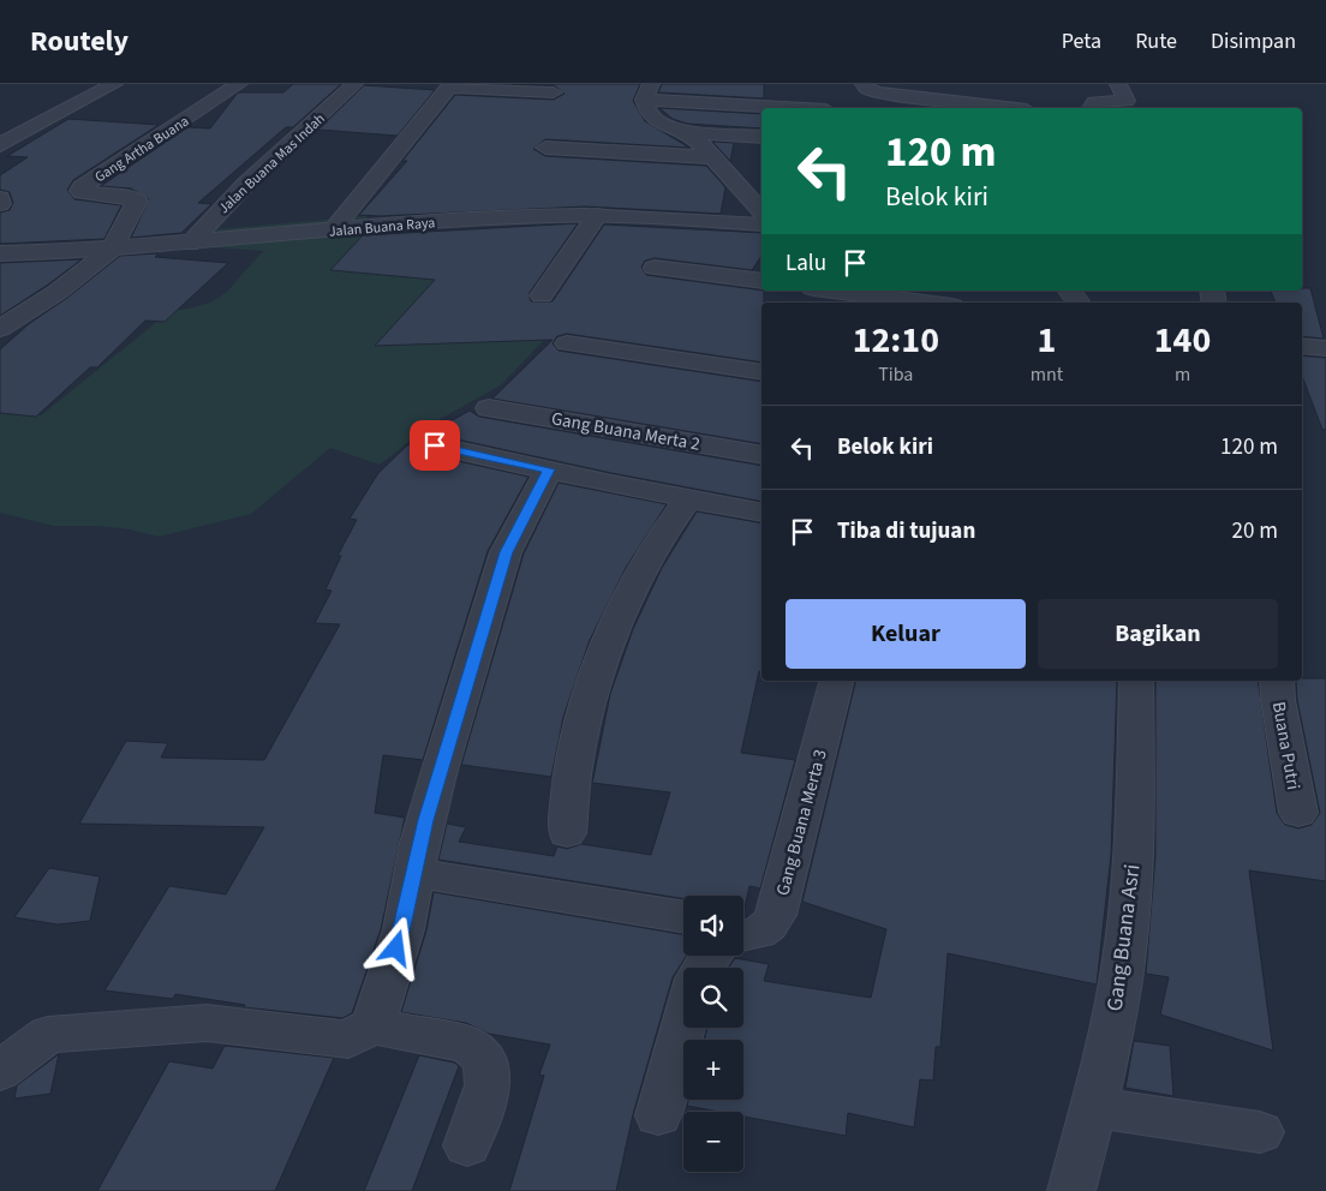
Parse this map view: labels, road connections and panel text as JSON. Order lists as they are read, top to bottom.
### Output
{
  "streets": {
    "street": [
      "Gang Artha Buana",
      "Jalan Buana Mas Indah",
      "Jalan Buana Raya",
      "Gang Buana Merta 2",
      "Buana Putri",
      "Gang Buana Merta 3",
      "Gang Buana Asri"
    ]
  },
  "crossings": [
    ["Gang Artha Buana", "Jalan Buana Raya"],
    ["Jalan Buana Mas Indah", "Jalan Buana Raya"]
  ],
  "page": {
    "header": "Routely",
    "nav": ["Peta", "Rute", "Disimpan"],
    "turn": ["120 m", "Belok kiri"],
    "then": "Lalu",
    "eta": [
      "12:10",
      "Tiba",
      "1",
      "mnt",
      "140",
      "m"
    ],
    "list": [
      {
        "name": "Belok kiri",
        "value": "120 m"
      },
      {
        "name": "Tiba di tujuan",
        "value": "20 m"
      }
    ],
    "buttons": ["Keluar", "Bagikan"],
    "map_buttons": ["+", "−"]
  }
}
